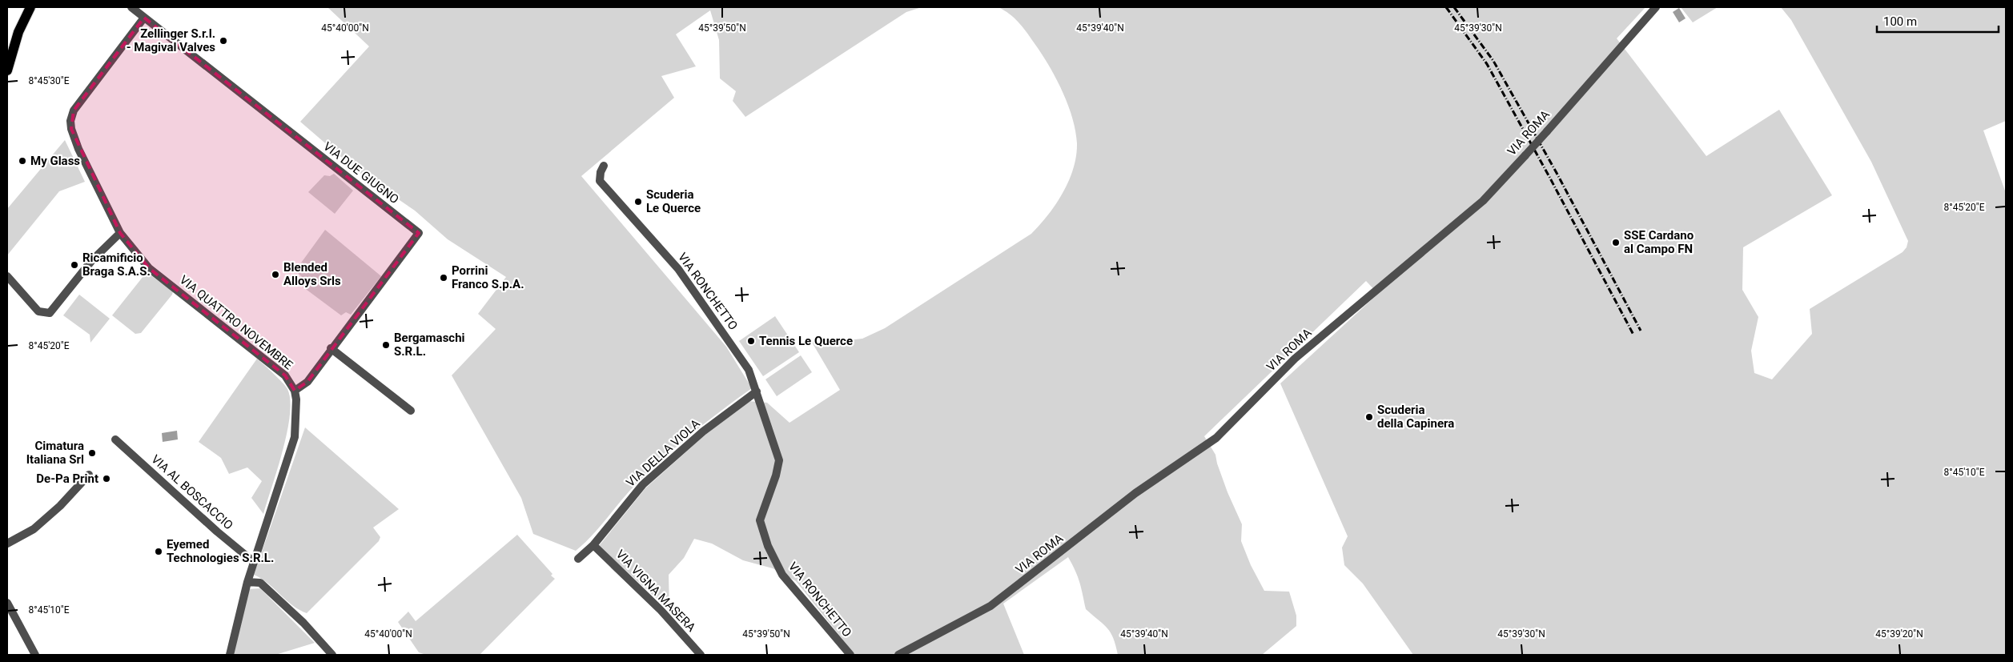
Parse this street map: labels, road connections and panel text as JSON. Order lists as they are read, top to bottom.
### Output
{
  "streets": {
    "street": [
      "VIA ROMA",
      "VIA DUE GIUGNO",
      "VIA RONCHETTO",
      "VIA QUATTRO NOVEMBRE",
      "VIA DELLA VIOLA",
      "VIA AL BOSCACCIO",
      "VIA VIGNA MASERA"
    ]
  },
  "crossings": [
    ["VIA DUE GIUGNO", "VIA QUATTRO NOVEMBRE"],
    ["VIA RONCHETTO", "VIA DELLA VIOLA"],
    ["VIA QUATTRO NOVEMBRE", "VIA AL BOSCACCIO"],
    ["VIA DELLA VIOLA", "VIA VIGNA MASERA"]
  ],
  "places": [
    "Zellinger S.r.l. - Magival Valves",
    "My Glass",
    "Scuderia Le Querce",
    "SSE Cardano al Campo FN",
    "Ricamificio Braga S.A.S.",
    "Blended Alloys Srls",
    "Porrini Franco S.p.A.",
    "Tennis Le Querce",
    "Bergamaschi S.R.L.",
    "Scuderia della Capinera",
    "Cimatura Italiana Srl",
    "De-Pa Print",
    "Eyemed Technologies S.R.L."
  ],
  "scale_bar": "100 m",
  "coordinates": [
    "45°40'00\"N",
    "45°39'50\"N",
    "45°39'40\"N",
    "45°39'30\"N",
    "8°45'30\"E",
    "8°45'20\"E",
    "8°45'10\"E",
    "45°39'20\"N"
  ]
}
